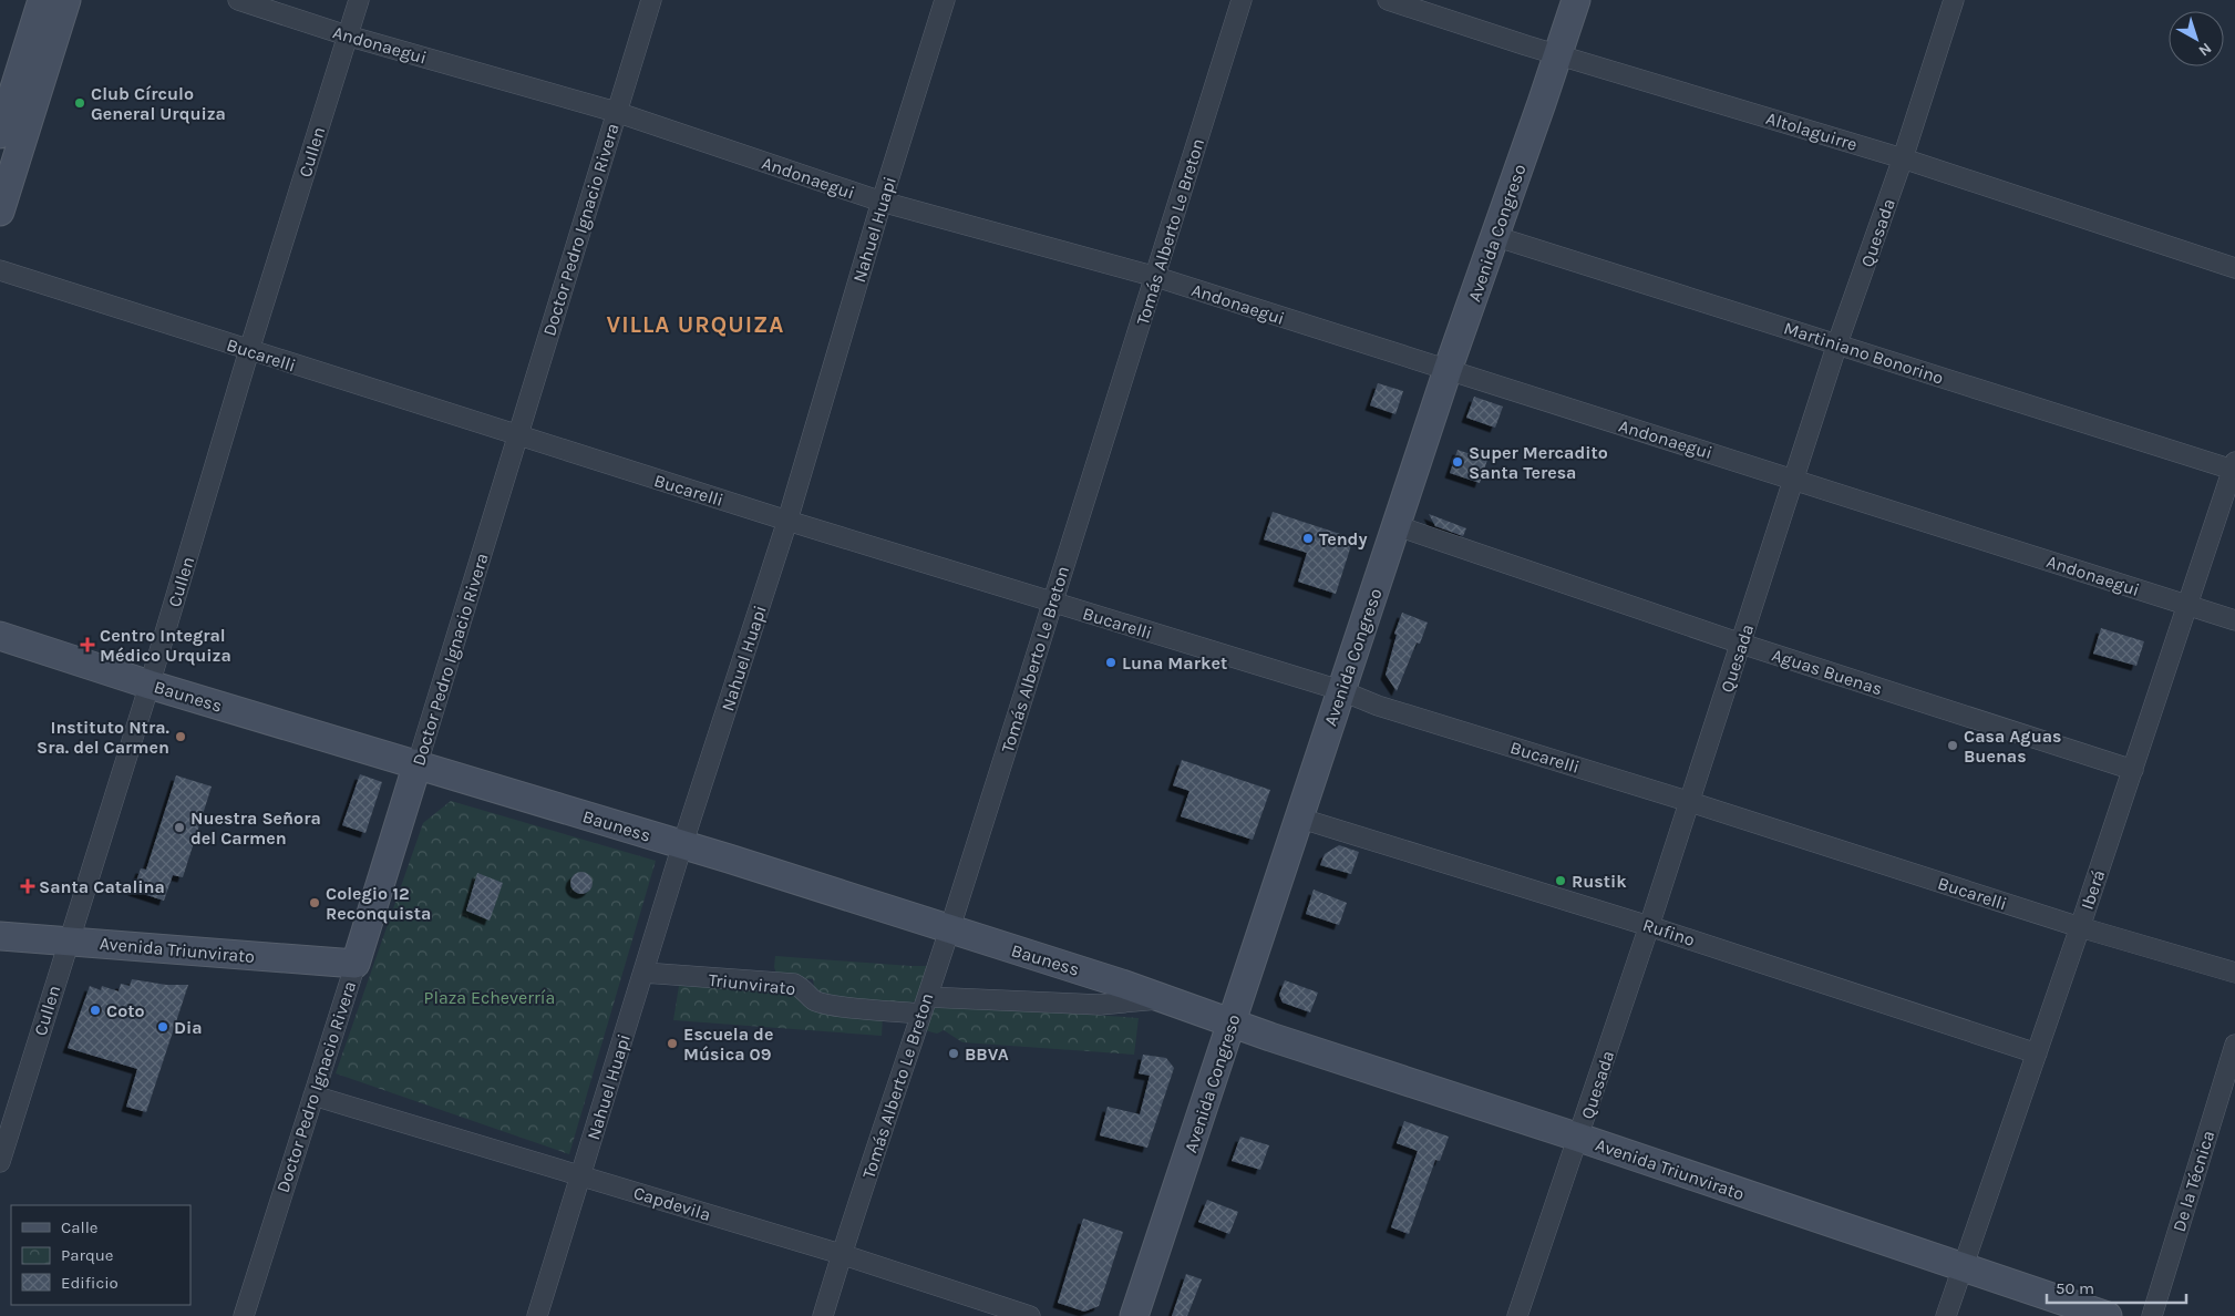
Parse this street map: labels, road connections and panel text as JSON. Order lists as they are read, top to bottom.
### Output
{
  "streets": {
    "main road": [
      "Doctor Pedro Ignacio Rivera",
      "Avenida Congreso",
      "Bauness",
      "Avenida Triunvirato"
    ],
    "street": [
      "Andonaegui",
      "Altolaguirre",
      "Cullen",
      "Nahuel Huapi",
      "Tomás Alberto Le Breton",
      "Quesada",
      "Martiniano Bonorino",
      "Bucarelli",
      "Aguas Buenas",
      "Iberá",
      "Rufino",
      "Triunvirato",
      "De la Técnica",
      "Capdevila"
    ]
  },
  "crossings": [
    ["Andonaegui", "Cullen"],
    ["Andonaegui", "Doctor Pedro Ignacio Rivera"],
    ["Andonaegui", "Nahuel Huapi"],
    ["Andonaegui", "Tomás Alberto Le Breton"],
    ["Andonaegui", "Avenida Congreso"],
    ["Andonaegui", "Quesada"],
    ["Andonaegui", "Iberá"],
    ["Altolaguirre", "Avenida Congreso"],
    ["Altolaguirre", "Quesada"],
    ["Cullen", "Bucarelli"],
    ["Cullen", "Bauness"],
    ["Cullen", "Avenida Triunvirato"],
    ["Doctor Pedro Ignacio Rivera", "Bucarelli"],
    ["Doctor Pedro Ignacio Rivera", "Bauness"],
    ["Doctor Pedro Ignacio Rivera", "Avenida Triunvirato"],
    ["Doctor Pedro Ignacio Rivera", "Capdevila"],
    ["Nahuel Huapi", "Bucarelli"],
    ["Nahuel Huapi", "Bauness"],
    ["Nahuel Huapi", "Triunvirato"],
    ["Nahuel Huapi", "Capdevila"],
    ["Tomás Alberto Le Breton", "Bucarelli"],
    ["Tomás Alberto Le Breton", "Bauness"],
    ["Tomás Alberto Le Breton", "Triunvirato"],
    ["Tomás Alberto Le Breton", "Capdevila"],
    ["Avenida Congreso", "Martiniano Bonorino"],
    ["Avenida Congreso", "Bucarelli"],
    ["Avenida Congreso", "Aguas Buenas"],
    ["Avenida Congreso", "Bauness"],
    ["Avenida Congreso", "Rufino"],
    ["Avenida Congreso", "Avenida Triunvirato"],
    ["Quesada", "Martiniano Bonorino"],
    ["Quesada", "Bucarelli"],
    ["Quesada", "Aguas Buenas"],
    ["Quesada", "Rufino"],
    ["Quesada", "Avenida Triunvirato"],
    ["Martiniano Bonorino", "Iberá"],
    ["Bucarelli", "Iberá"],
    ["Aguas Buenas", "Iberá"],
    ["Bauness", "Avenida Triunvirato"],
    ["Bauness", "Triunvirato"],
    ["Iberá", "Rufino"],
    ["Iberá", "Avenida Triunvirato"]
  ],
  "districts": ["VILLA URQUIZA"],
  "parks": ["Plaza Echeverría"],
  "places": {
    "other": [
      "Club Círculo General Urquiza",
      "Super Mercadito Santa Teresa",
      "Tendy",
      "Luna Market",
      "Instituto Ntra. Sra. del Carmen",
      "Casa Aguas Buenas",
      "Nuestra Señora del Carmen",
      "Rustik",
      "Colegio 12 Reconquista",
      "Coto",
      "Dia",
      "Escuela de Música 09",
      "BBVA"
    ],
    "health": ["Centro Integral Médico Urquiza", "Santa Catalina"]
  },
  "legend": ["Calle", "Parque", "Edificio"],
  "scale_bar": "50 m",
  "north": "bottom right"
}
